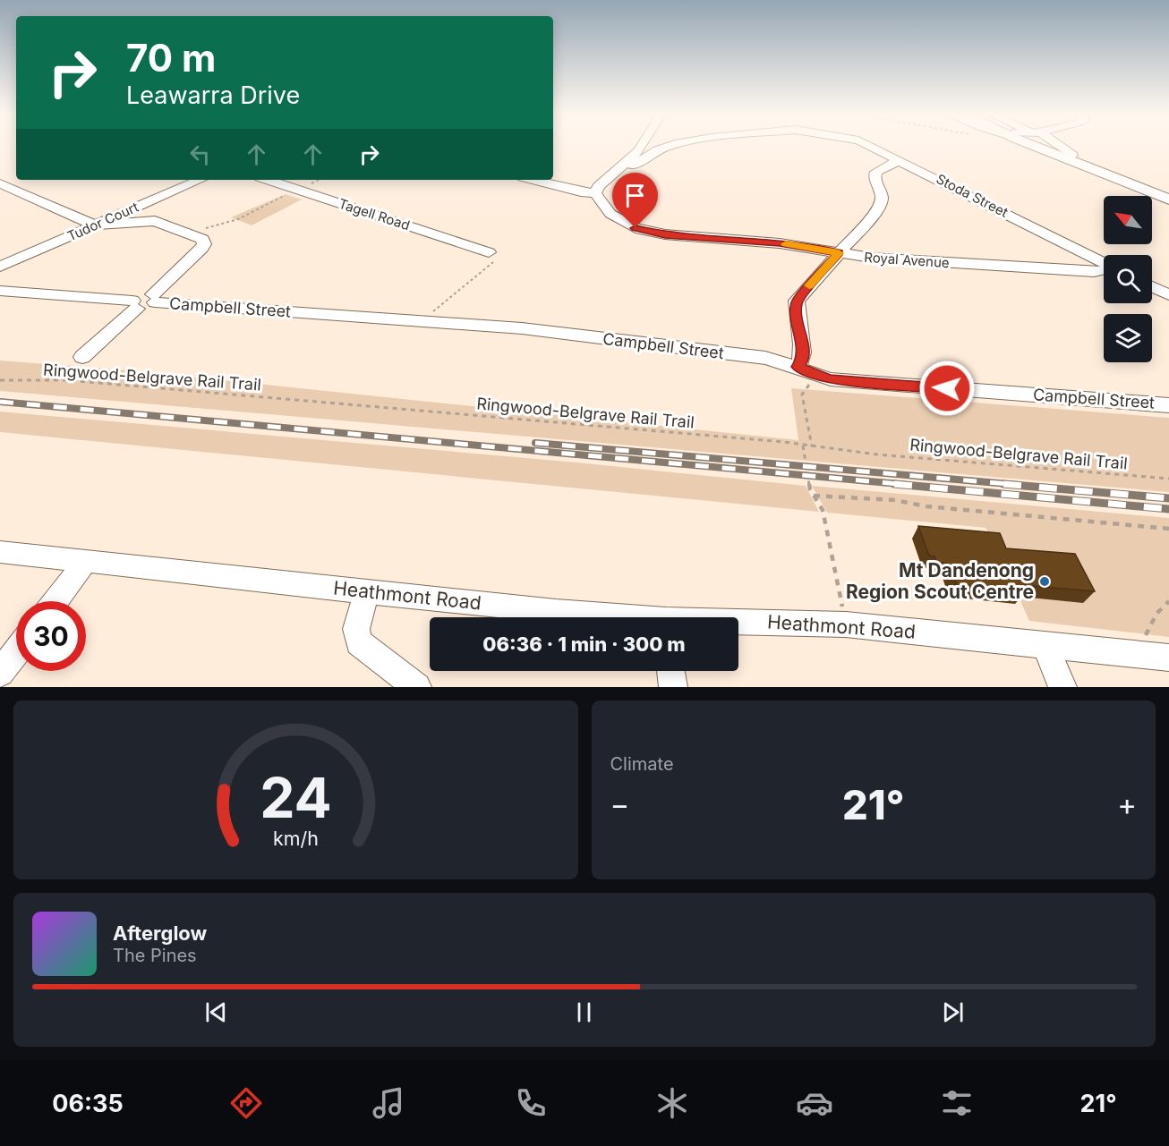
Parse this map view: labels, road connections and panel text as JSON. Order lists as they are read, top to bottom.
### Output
{
  "streets": {
    "street": [
      "Stoda Street",
      "Tagell Road",
      "Tudor Court",
      "Royal Avenue",
      "Campbell Street",
      "Heathmont Road"
    ],
    "path": ["Ringwood-Belgrave Rail Trail"]
  },
  "places": ["Mt Dandenong Region Scout Centre"],
  "north": "top left",
  "page": {
    "turn": ["70 m", "Leawarra Drive"],
    "limit": "30",
    "trip": "06:36 · 1 min · 300 m",
    "tile": "Climate",
    "heat": ["−", "21°", "+"],
    "song": ["Afterglow", "The Pines"],
    "tabs": ["06:35", "21°"],
    "gauge": ["24", "km/h"]
  }
}
